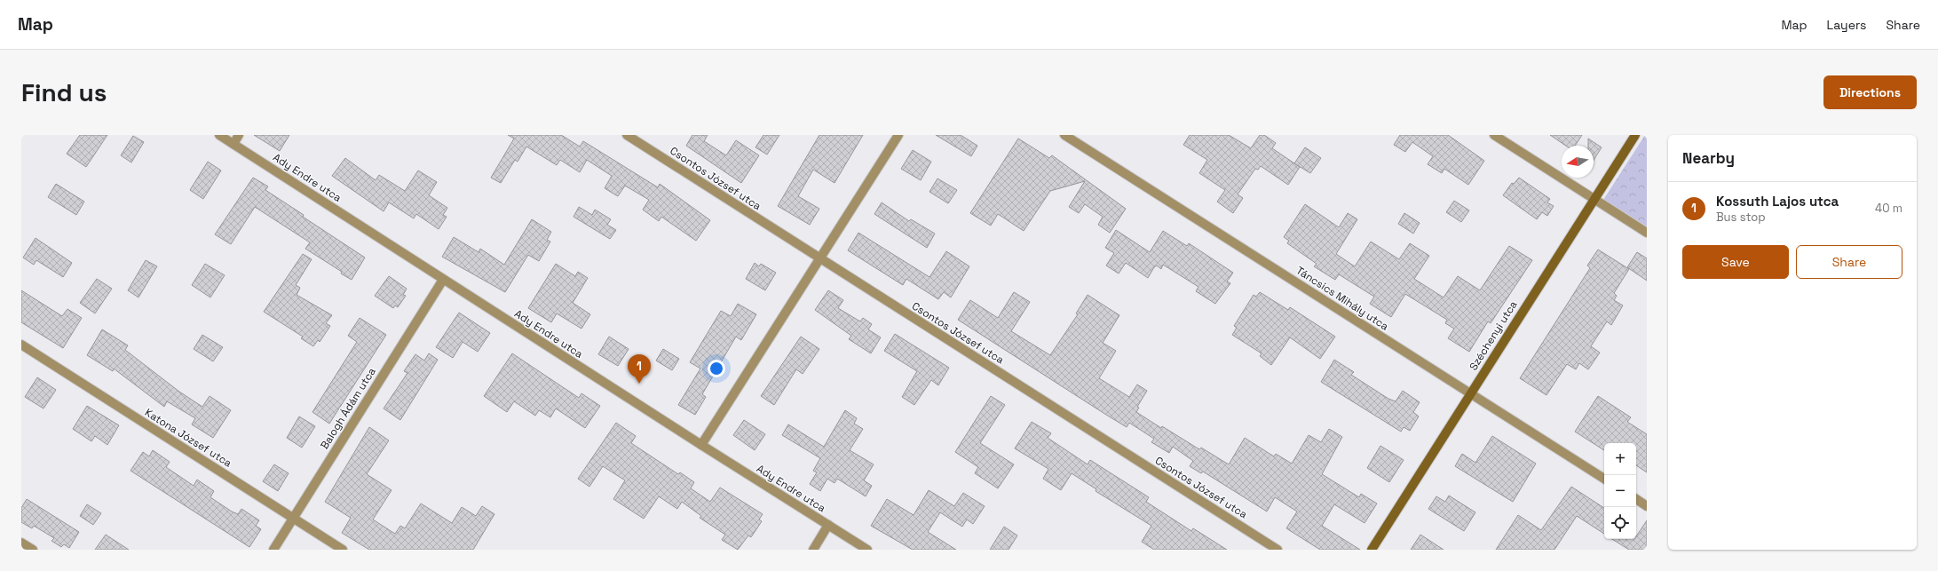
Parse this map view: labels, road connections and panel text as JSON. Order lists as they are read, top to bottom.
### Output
{
  "streets": {
    "street": [
      "Ady Endre utca",
      "Csontos József utca",
      "Táncsics Mihály utca",
      "Széchenyi utca",
      "Balogh Ádám utca",
      "Katona József utca"
    ]
  },
  "crossings": [
    ["Ady Endre utca", "Balogh Ádám utca"],
    ["Táncsics Mihály utca", "Széchenyi utca"],
    ["Balogh Ádám utca", "Katona József utca"]
  ],
  "north": "left",
  "page": {
    "header": "Map",
    "nav": ["Map", "Layers", "Share"],
    "buttons": [
      "Directions",
      ["Save", "Share"]
    ],
    "title": "Find us",
    "heading": "Nearby",
    "list": [
      {
        "mark": "1",
        "name": "Kossuth Lajos utca",
        "note": "Bus stop",
        "value": "40 m"
      }
    ],
    "pins": "1",
    "map_buttons": ["+", "−"]
  }
}
